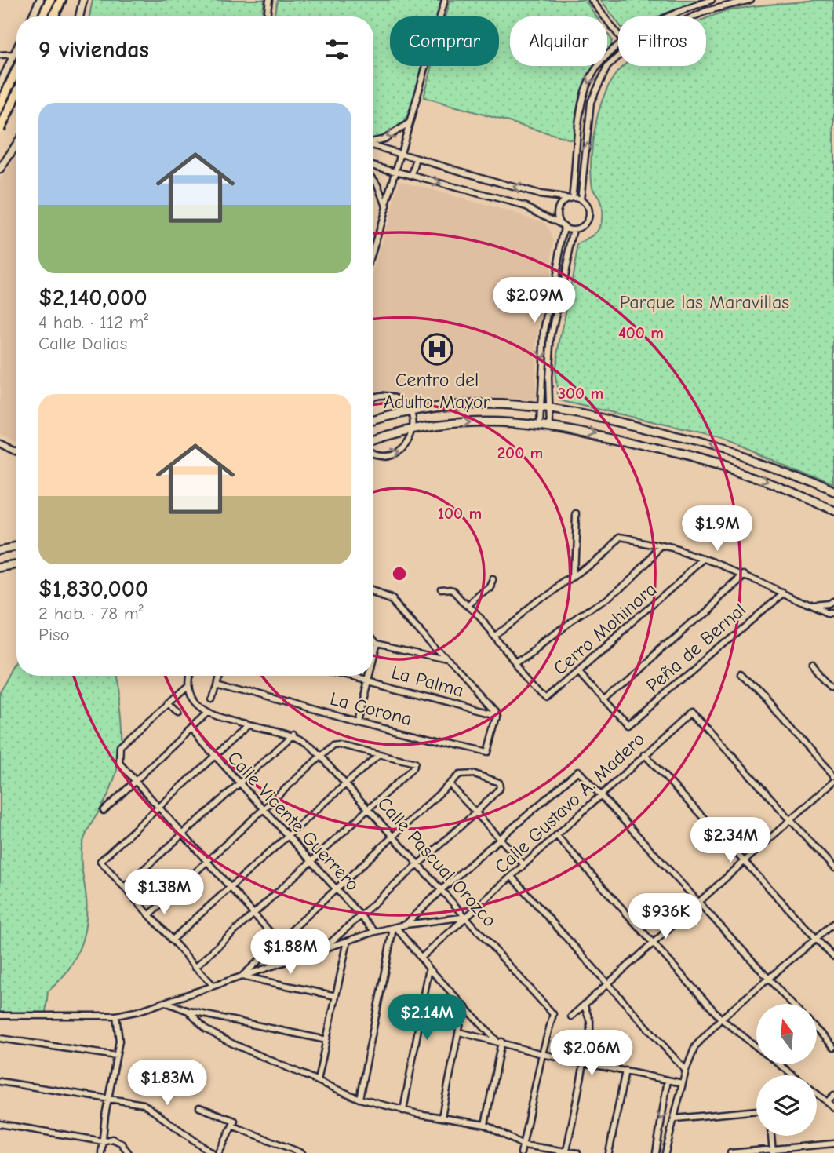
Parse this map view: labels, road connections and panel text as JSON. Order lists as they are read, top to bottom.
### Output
{
  "streets": {
    "street": [
      "Cerro Mohinora",
      "Peña de Bernal",
      "La Palma",
      "La Corona",
      "Calle Gustavo A. Madero",
      "Calle Vicente Guerrero",
      "Calle Pascual Orozco"
    ]
  },
  "crossings": [
    ["La Palma", "La Corona"],
    ["Calle Gustavo A. Madero", "Calle Pascual Orozco"]
  ],
  "parks": ["Parque las Maravillas"],
  "places": {
    "hospital": ["Centro del Adulto Mayor"]
  },
  "north": "top",
  "page": {
    "chip": ["Comprar", "Alquilar", "Filtros"],
    "heading": "9 viviendas",
    "list": [
      {
        "name": "$2,140,000",
        "note": "4 hab. · 112 m² · Calle Dalias"
      },
      {
        "name": "$1,830,000",
        "note": "2 hab. · 78 m² · Piso"
      }
    ],
    "price": [
      "$2.09M",
      "$1.9M",
      "$2.34M",
      "$1.38M",
      "$936K",
      "$1.88M",
      "$2.14M",
      "$2.06M",
      "$1.83M"
    ]
  },
  "rings": [
    "400 m",
    "300 m",
    "200 m",
    "100 m"
  ]
}
